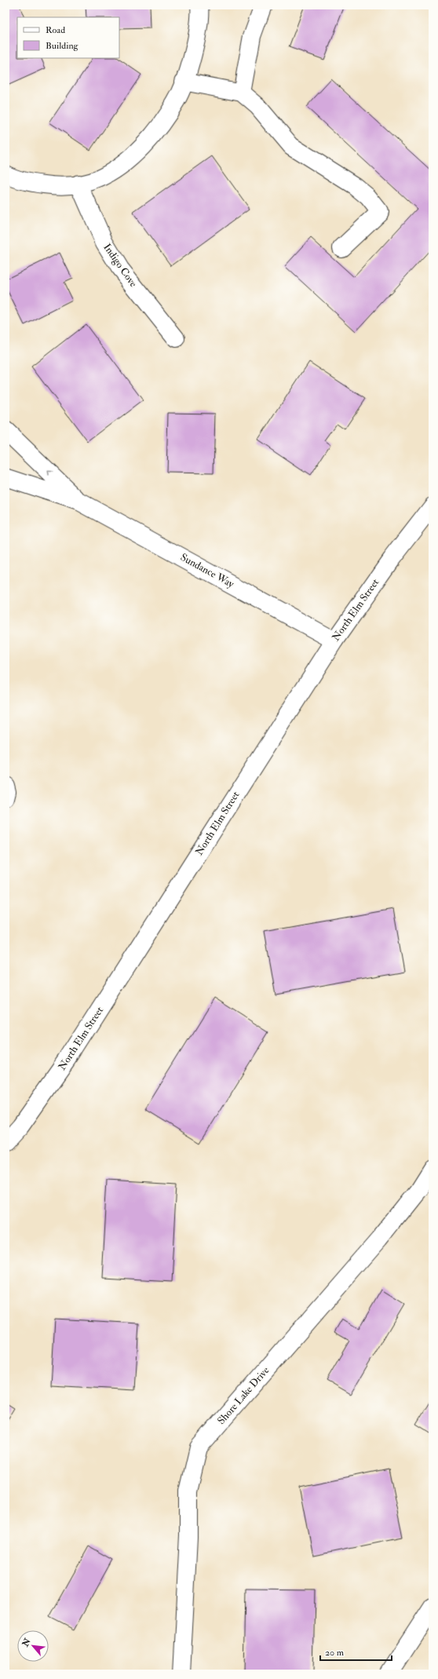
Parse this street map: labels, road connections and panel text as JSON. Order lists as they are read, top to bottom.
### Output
{
  "streets": {
    "street": [
      "Indigo Cove",
      "Sundance Way",
      "North Elm Street",
      "Shore Lake Drive"
    ]
  },
  "crossings": [
    ["Sundance Way", "North Elm Street"]
  ],
  "legend": ["Road", "Building"],
  "scale_bar": "20 m",
  "north": "top left"
}
